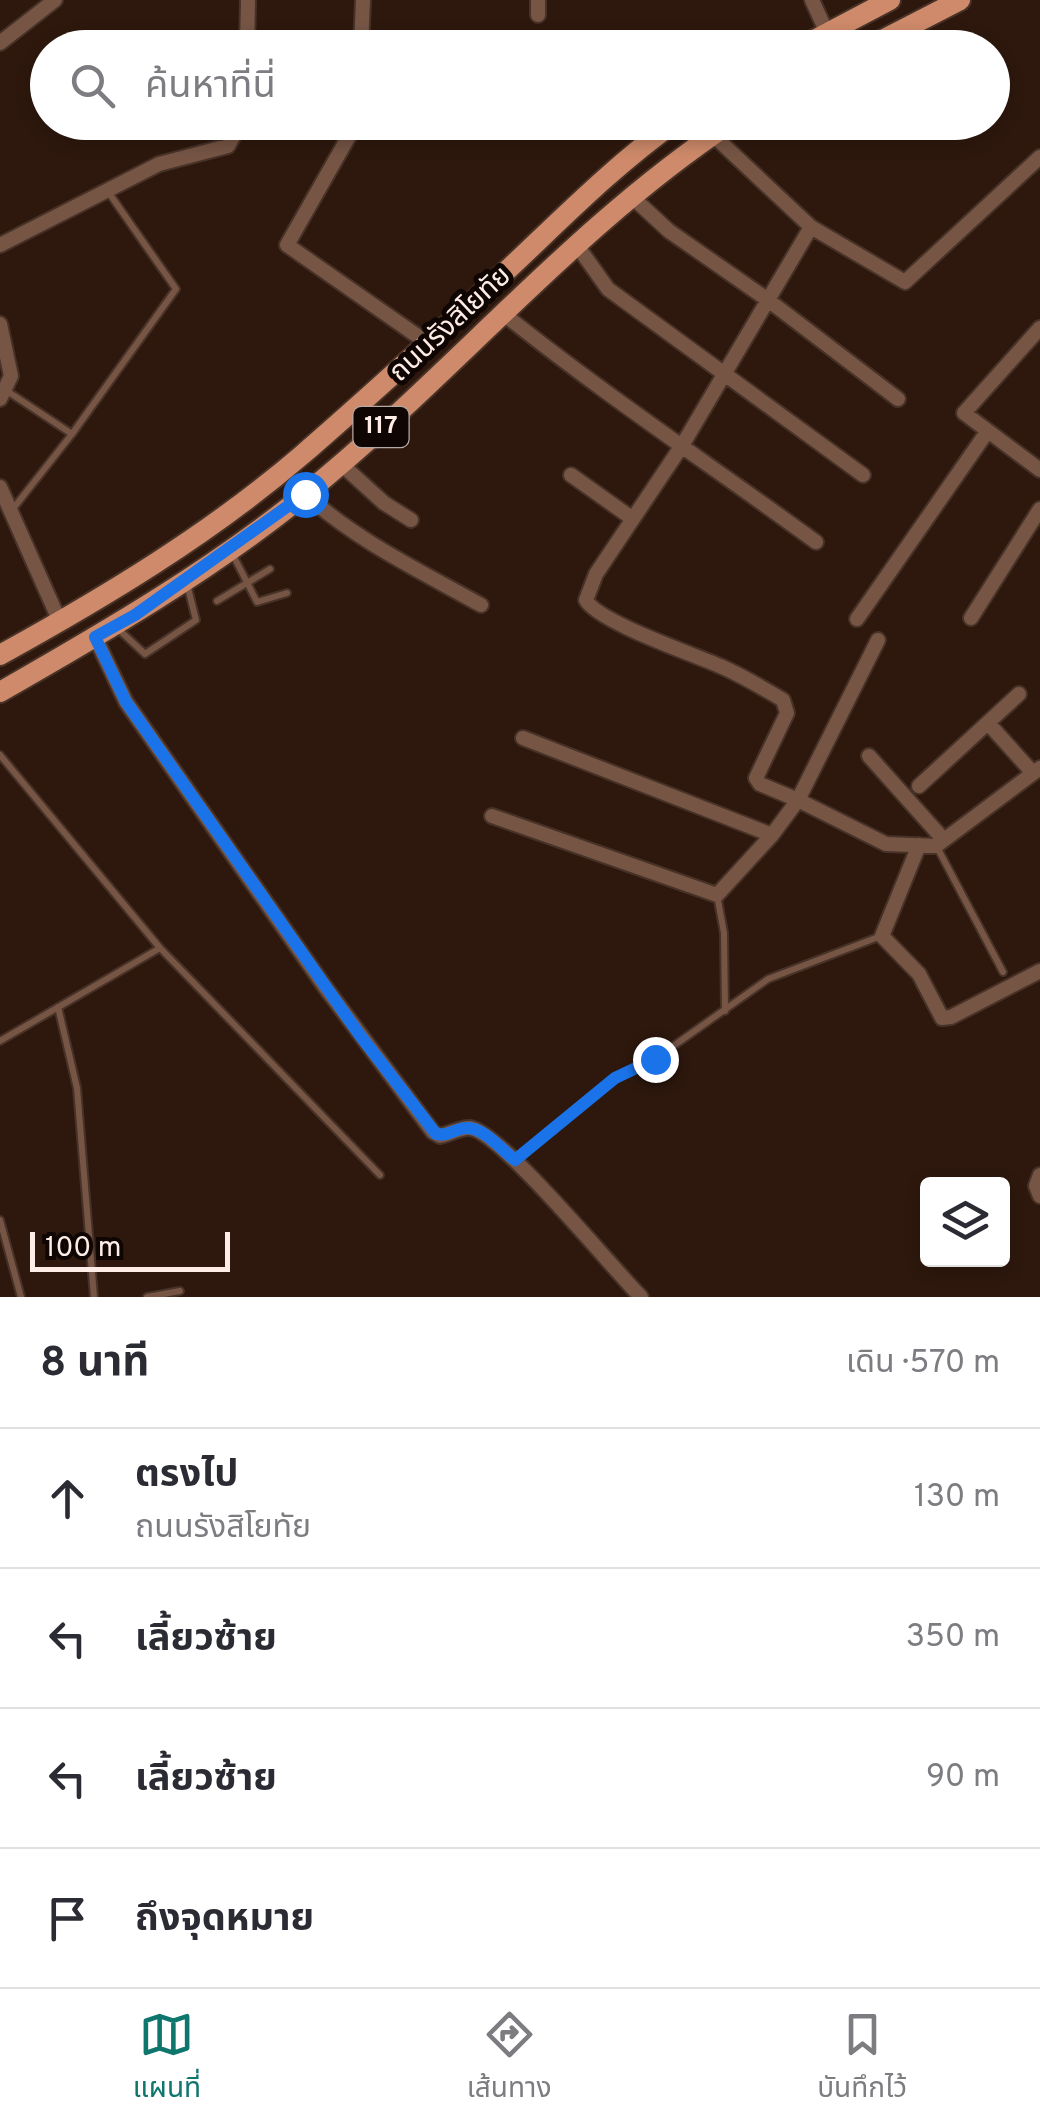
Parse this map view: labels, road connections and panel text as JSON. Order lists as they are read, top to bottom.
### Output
{
  "streets": {
    "main road": ["ถนนรังสิโยทัย", "117"]
  },
  "scale_bar": "100 m",
  "page": {
    "search": "ค้นหาที่นี่",
    "scale": "100 m",
    "heading": ["8 นาที", "เดิน · 570 m"],
    "list": [
      ["ตรงไป", "ถนนรังสิโยทัย", "130 m"],
      ["เลี้ยวซ้าย", "350 m"],
      ["เลี้ยวซ้าย", "90 m"],
      "ถึงจุดหมาย"
    ],
    "nav": ["แผนที่", "เส้นทาง", "บันทึกไว้"]
  }
}
